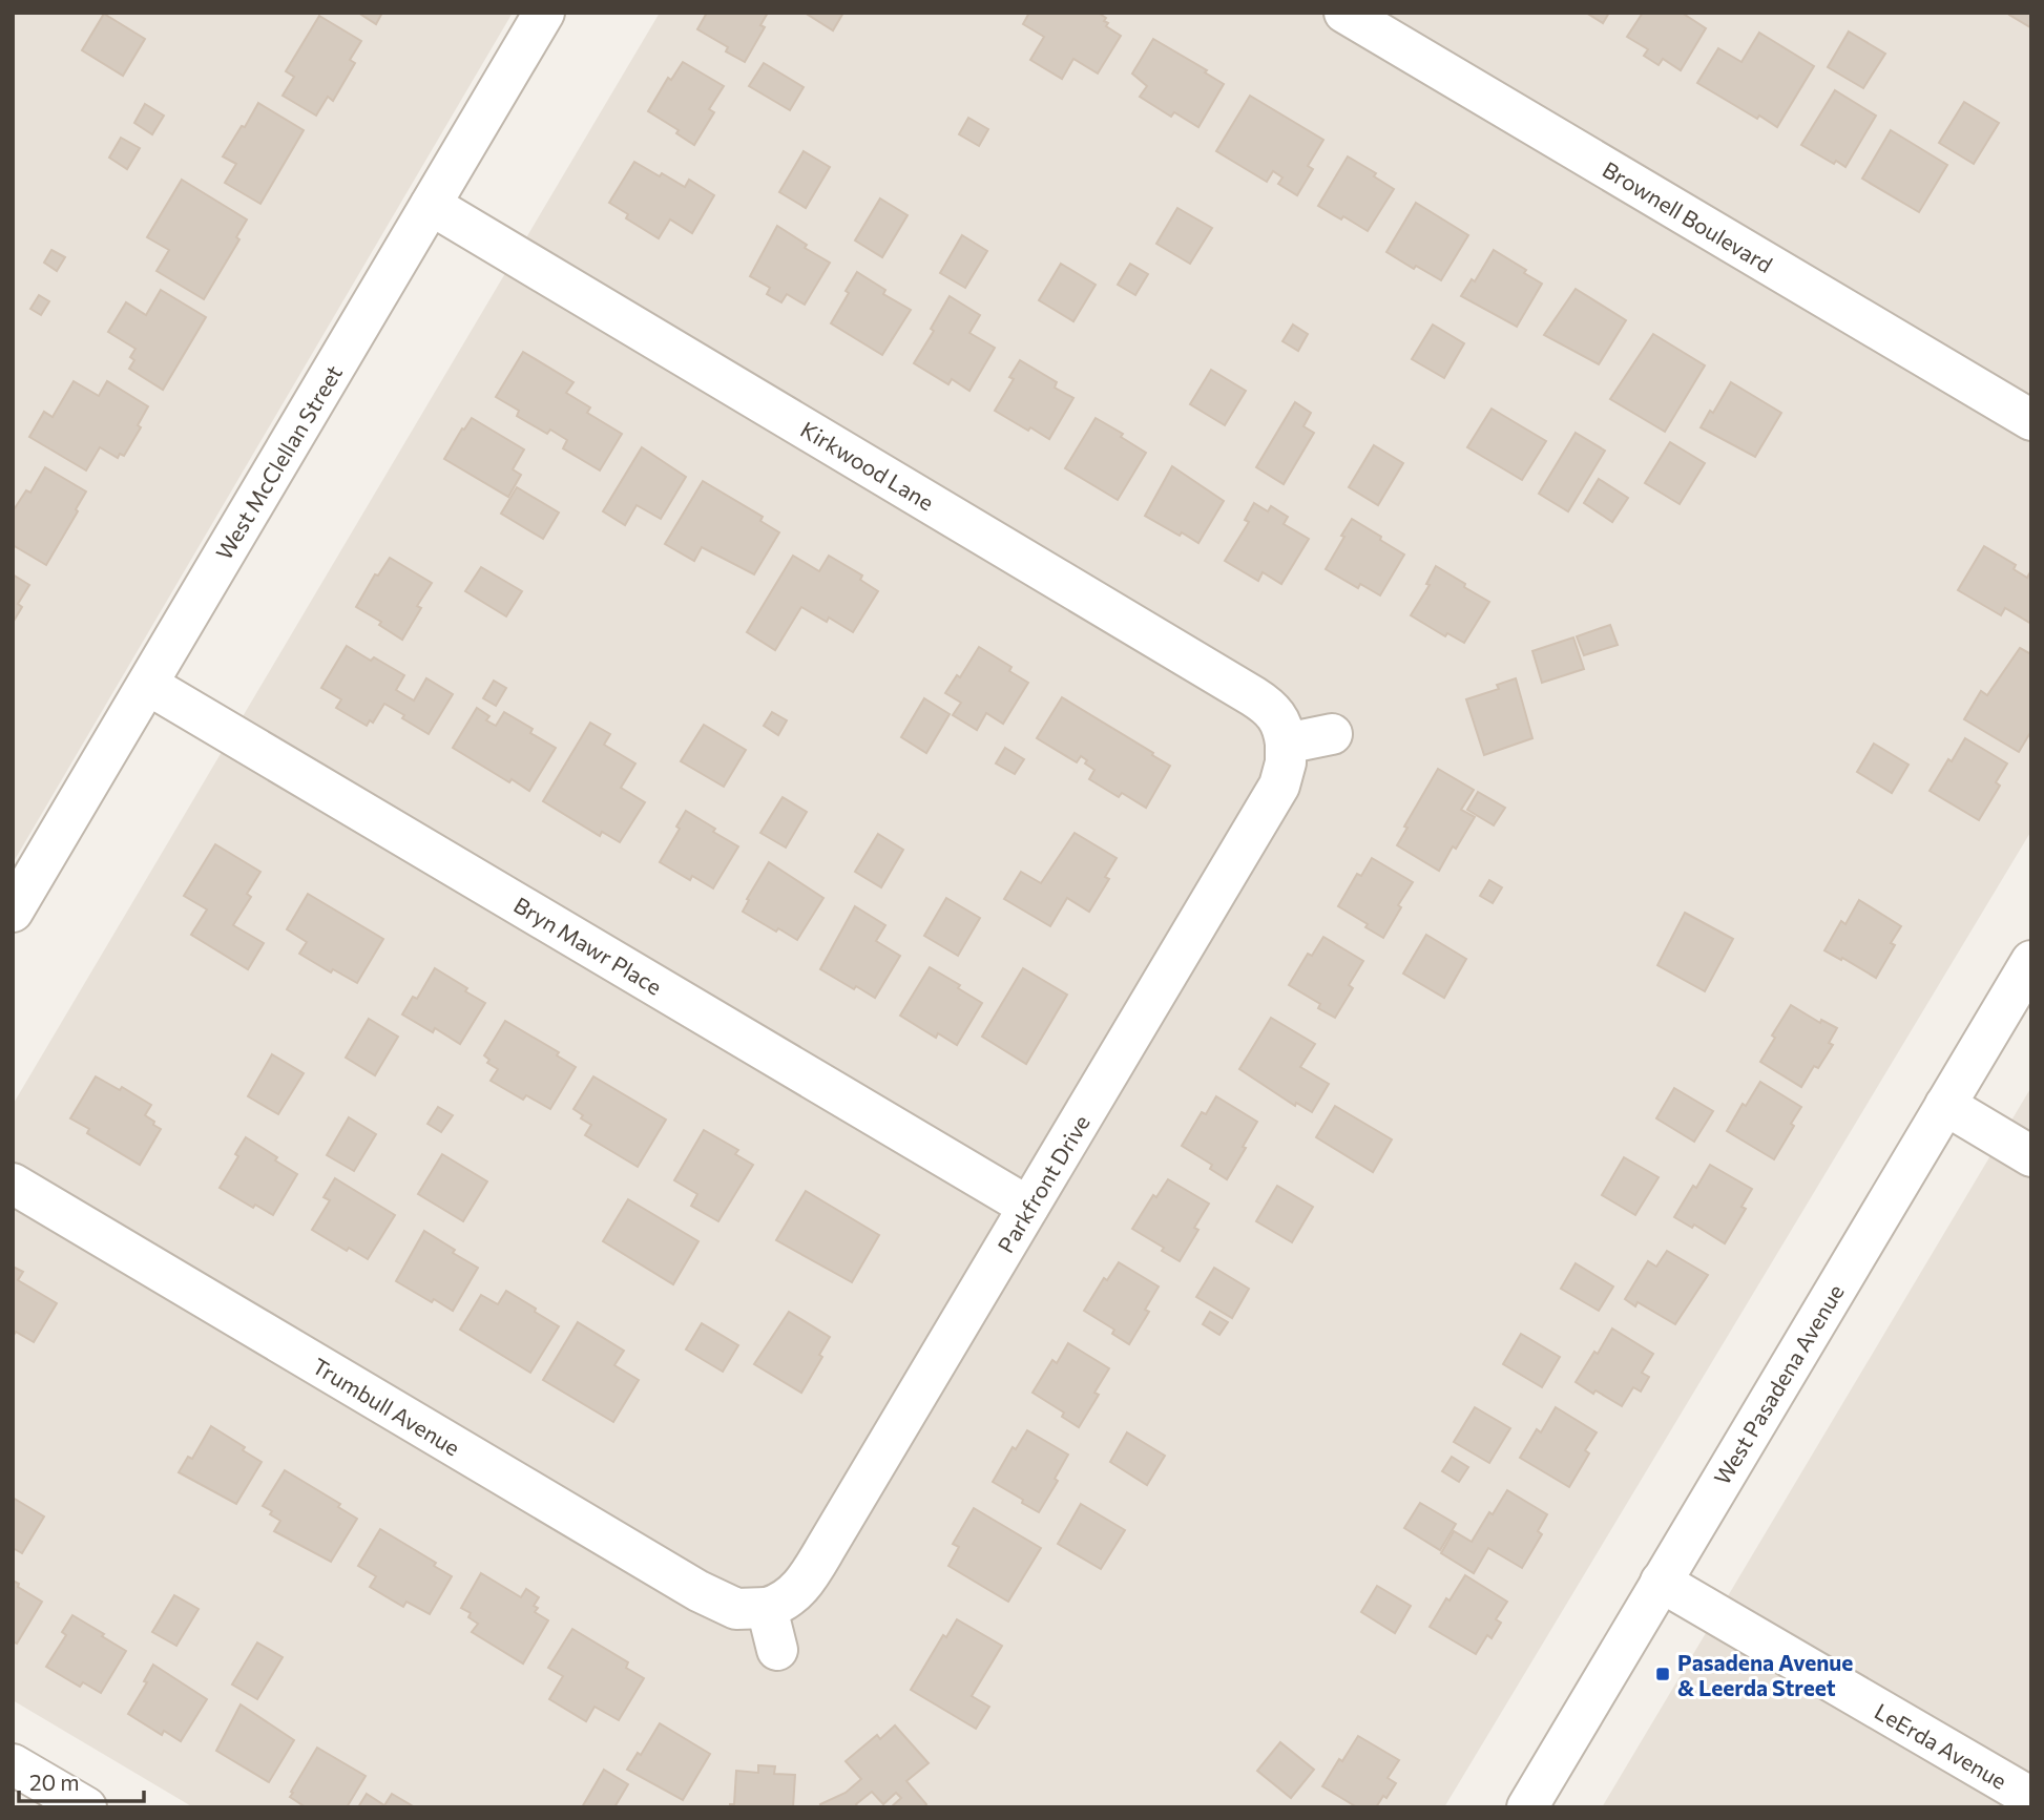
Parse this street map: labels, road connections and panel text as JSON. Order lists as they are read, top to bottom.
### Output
{
  "streets": {
    "street": [
      "Brownell Boulevard",
      "West McClellan Street",
      "Kirkwood Lane",
      "Bryn Mawr Place",
      "Parkfront Drive",
      "West Pasadena Avenue",
      "Trumbull Avenue",
      "LeErda Avenue"
    ]
  },
  "crossings": [
    ["West McClellan Street", "Kirkwood Lane"],
    ["West McClellan Street", "Bryn Mawr Place"],
    ["Kirkwood Lane", "Parkfront Drive"],
    ["Bryn Mawr Place", "Parkfront Drive"],
    ["Parkfront Drive", "Trumbull Avenue"],
    ["West Pasadena Avenue", "LeErda Avenue"]
  ],
  "places": {
    "transit": ["Pasadena Avenue & Leerda Street"]
  },
  "scale_bar": "20 m"
}
